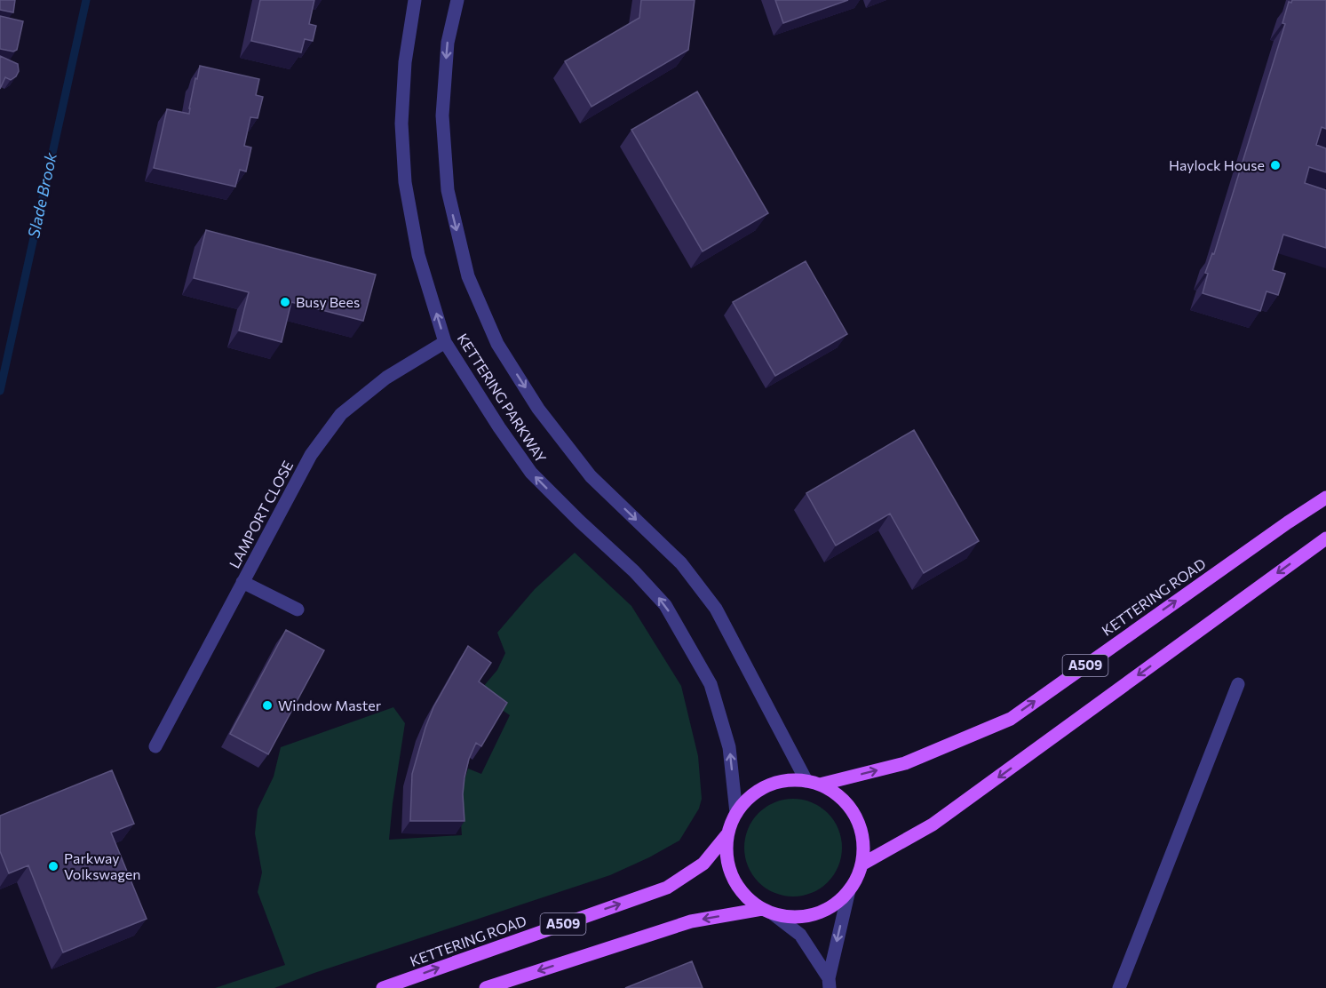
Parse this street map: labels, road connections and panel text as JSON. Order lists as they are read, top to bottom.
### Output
{
  "streets": {
    "main road": ["KETTERING ROAD", "A509"],
    "street": ["KETTERING PARKWAY", "LAMPORT CLOSE"]
  },
  "crossings": [
    ["KETTERING PARKWAY", "LAMPORT CLOSE"],
    ["KETTERING PARKWAY", "KETTERING ROAD"],
    ["KETTERING PARKWAY", "A509"],
    ["KETTERING ROAD", "A509"]
  ],
  "water": ["Slade Brook"],
  "places": [
    "Haylock House",
    "Busy Bees",
    "Window Master",
    "Parkway Volkswagen"
  ]
}
